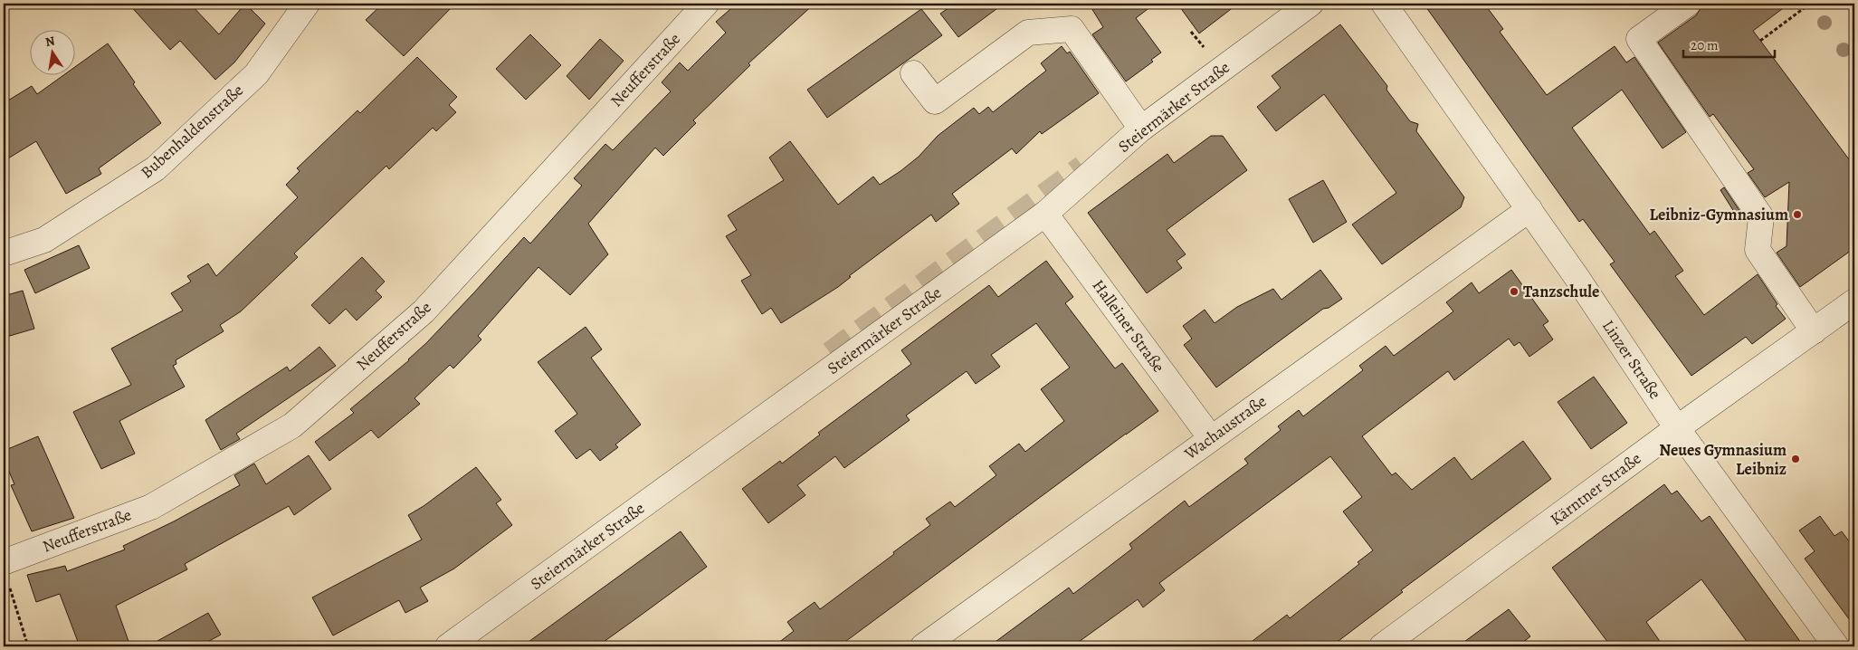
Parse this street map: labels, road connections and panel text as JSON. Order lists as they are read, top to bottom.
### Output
{
  "streets": {
    "street": [
      "Neufferstraße",
      "Steiermärker Straße",
      "Bubenhaldenstraße",
      "Halleiner Straße",
      "Linzer Straße",
      "Wachaustraße",
      "Kärntner Straße"
    ]
  },
  "crossings": [
    ["Steiermärker Straße", "Halleiner Straße"],
    ["Halleiner Straße", "Wachaustraße"],
    ["Linzer Straße", "Wachaustraße"],
    ["Linzer Straße", "Kärntner Straße"]
  ],
  "places": ["Leibniz-Gymnasium", "Tanzschule", "Neues Gymnasium Leibniz"],
  "scale_bar": "20 m",
  "north": "top"
}
